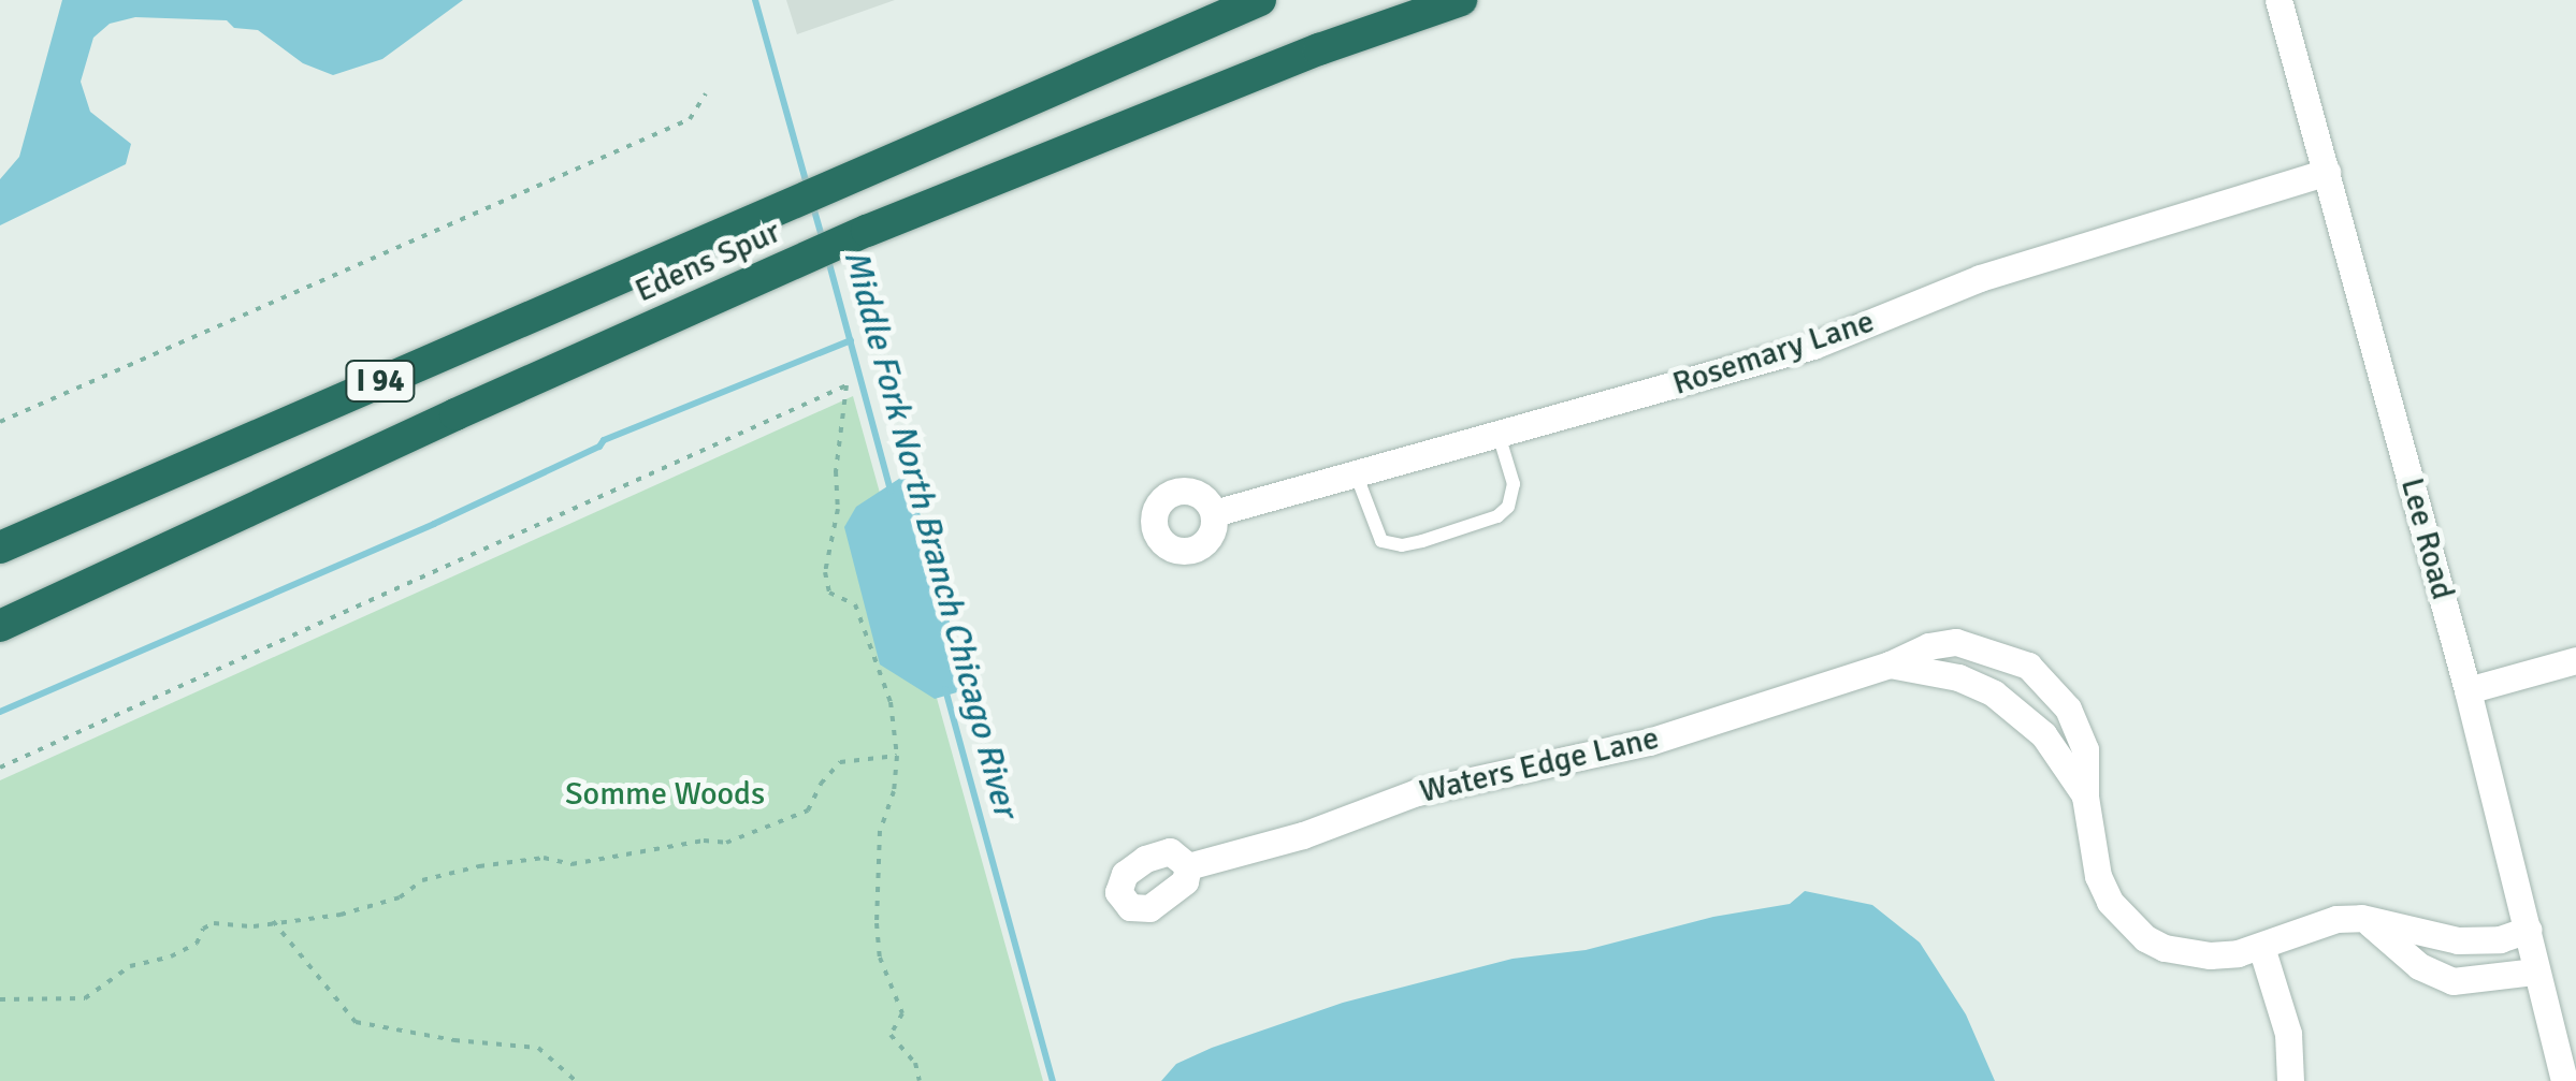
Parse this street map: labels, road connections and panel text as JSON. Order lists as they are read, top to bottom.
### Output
{
  "streets": {
    "highway": ["Edens Spur", "I 94"],
    "street": ["Rosemary Lane", "Lee Road", "Waters Edge Lane"]
  },
  "crossings": [
    ["Rosemary Lane", "Lee Road"],
    ["Lee Road", "Waters Edge Lane"]
  ],
  "water": ["Middle Fork North Branch Chicago River"],
  "parks": ["Somme Woods"]
}
